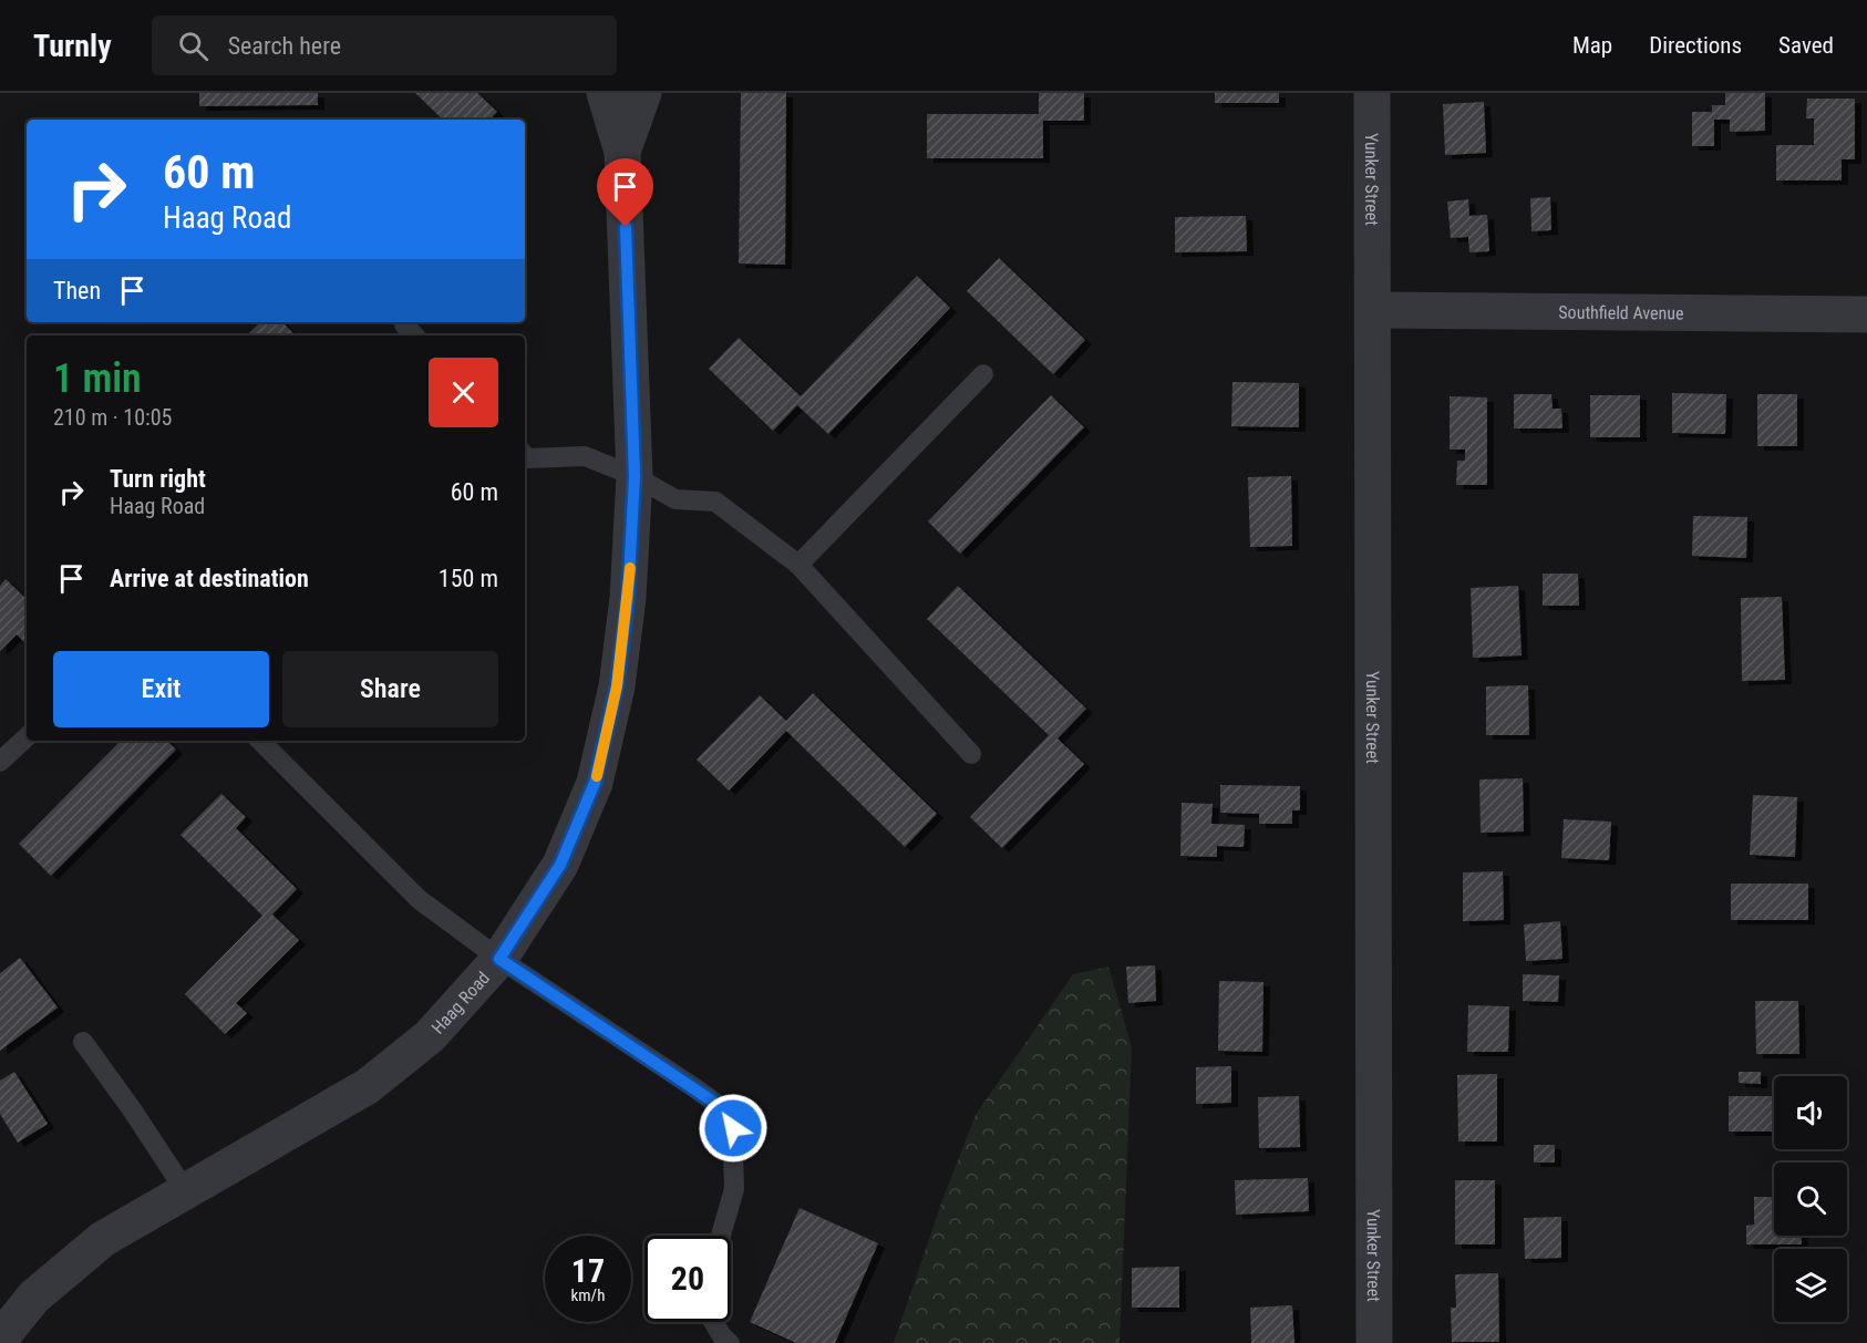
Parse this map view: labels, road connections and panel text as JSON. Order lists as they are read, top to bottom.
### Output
{
  "streets": {
    "street": ["Yunker Street", "Southfield Avenue", "Haag Road"]
  },
  "crossings": [
    ["Yunker Street", "Southfield Avenue"]
  ],
  "page": {
    "header": "Turnly",
    "search": "Search here",
    "nav": ["Map", "Directions", "Saved"],
    "turn": ["60 m", "Haag Road"],
    "then": "Then",
    "heading": ["1 min", "210 m · 10:05"],
    "list": [
      {
        "name": "Turn right",
        "note": "Haag Road",
        "value": "60 m"
      },
      {
        "name": "Arrive at destination",
        "value": "150 m"
      }
    ],
    "buttons": ["Exit", "Share"],
    "speed": "17 km/h",
    "limit": "20"
  }
}
